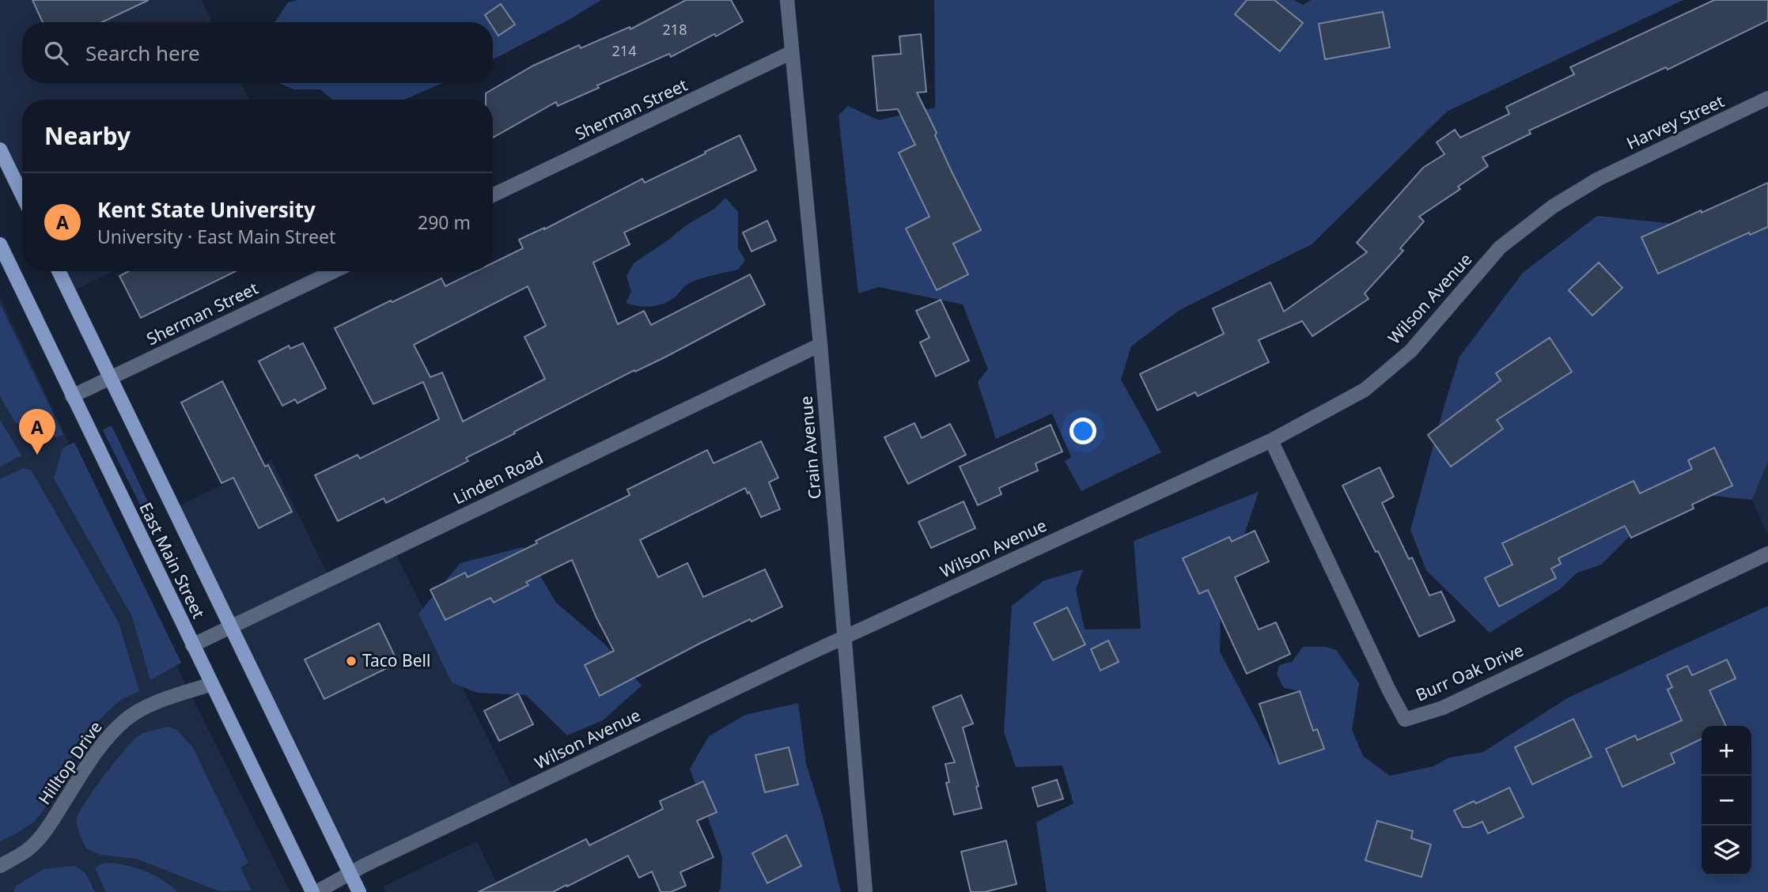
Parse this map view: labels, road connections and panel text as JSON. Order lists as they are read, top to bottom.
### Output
{
  "streets": {
    "main road": ["East Main Street"],
    "street": [
      "Sherman Street",
      "Harvey Street",
      "Wilson Avenue",
      "Crain Avenue",
      "Linden Road",
      "Burr Oak Drive",
      "Hilltop Drive"
    ]
  },
  "crossings": [
    ["Sherman Street", "Crain Avenue"],
    ["Sherman Street", "East Main Street"],
    ["Harvey Street", "Wilson Avenue"],
    ["Wilson Avenue", "Crain Avenue"],
    ["Wilson Avenue", "East Main Street"],
    ["Wilson Avenue", "Burr Oak Drive"],
    ["Crain Avenue", "Linden Road"],
    ["Linden Road", "East Main Street"],
    ["East Main Street", "Hilltop Drive"]
  ],
  "places": ["Taco Bell"],
  "house_numbers": ["218", "214"],
  "page": {
    "search": "Search here",
    "heading": "Nearby",
    "list": [
      {
        "mark": "A",
        "name": "Kent State University",
        "note": "University · East Main Street",
        "value": "290 m"
      }
    ],
    "pins": "A",
    "map_buttons": ["+", "−"]
  }
}
